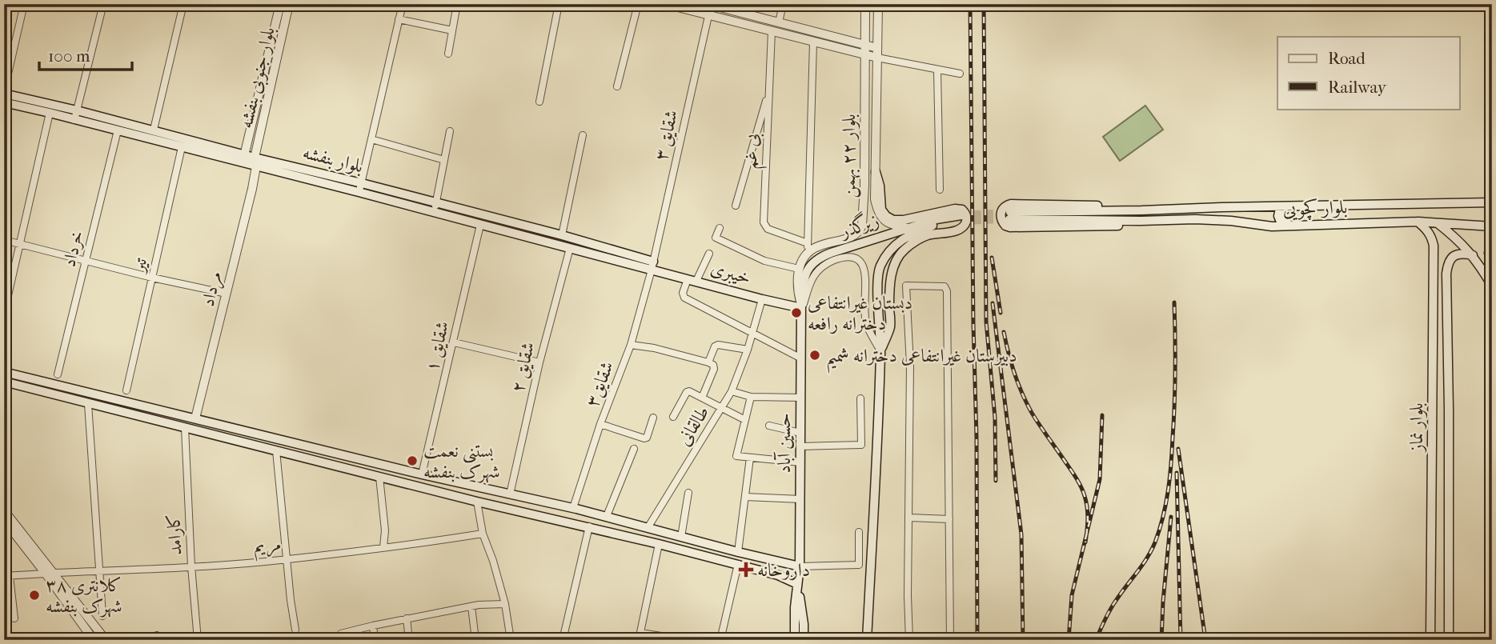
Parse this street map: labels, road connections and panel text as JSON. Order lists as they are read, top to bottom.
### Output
{
  "streets": {
    "main road": [
      "بلوار بنفشه",
      "بلوار کچویی",
      "زیرگذر",
      "خیبری",
      "بلوار نماز",
      "حسین آباد"
    ],
    "street": [
      "بلوار جنوبی بنفشه",
      "شقایق ۳",
      "بی غم",
      "بلوار ۲۲ بهمن",
      "خرداد",
      "تیر",
      "مرداد",
      "شقایق ۱",
      "شقایق ۲",
      "شقایق۳",
      "طالقانی",
      "کارامد",
      "مریم"
    ]
  },
  "crossings": [
    ["بلوار جنوبی بنفشه", "بلوار بنفشه"],
    ["بلوار جنوبی بنفشه", "مرداد"],
    ["شقایق ۳", "بلوار بنفشه"],
    ["شقایق ۳", "خیبری"],
    ["شقایق ۳", "شقایق۳"],
    ["بلوار ۲۲ بهمن", "زیرگذر"],
    ["بلوار بنفشه", "خرداد"],
    ["بلوار بنفشه", "تیر"],
    ["بلوار بنفشه", "خیبری"],
    ["بلوار بنفشه", "مرداد"],
    ["بلوار بنفشه", "شقایق ۱"],
    ["بلوار بنفشه", "شقایق ۲"],
    ["بلوار بنفشه", "شقایق۳"],
    ["بلوار کچویی", "بلوار نماز"],
    ["زیرگذر", "خیبری"],
    ["زیرگذر", "حسین آباد"],
    ["خیبری", "شقایق۳"],
    ["خیبری", "طالقانی"],
    ["خیبری", "حسین آباد"],
    ["کارامد", "مریم"]
  ],
  "places": {
    "other": [
      "دبستان غیرانتفاعی دخترانه رافعه",
      "دبیرستان غیرانتفاعی دخترانه شمیم",
      "بستنی نعمت شهرک بنفشه",
      "کلانتری ۳۸ شهرک بنفشه"
    ],
    "health": ["داروخانه"]
  },
  "legend": ["Road", "Railway"],
  "scale_bar": "100 m"
}
